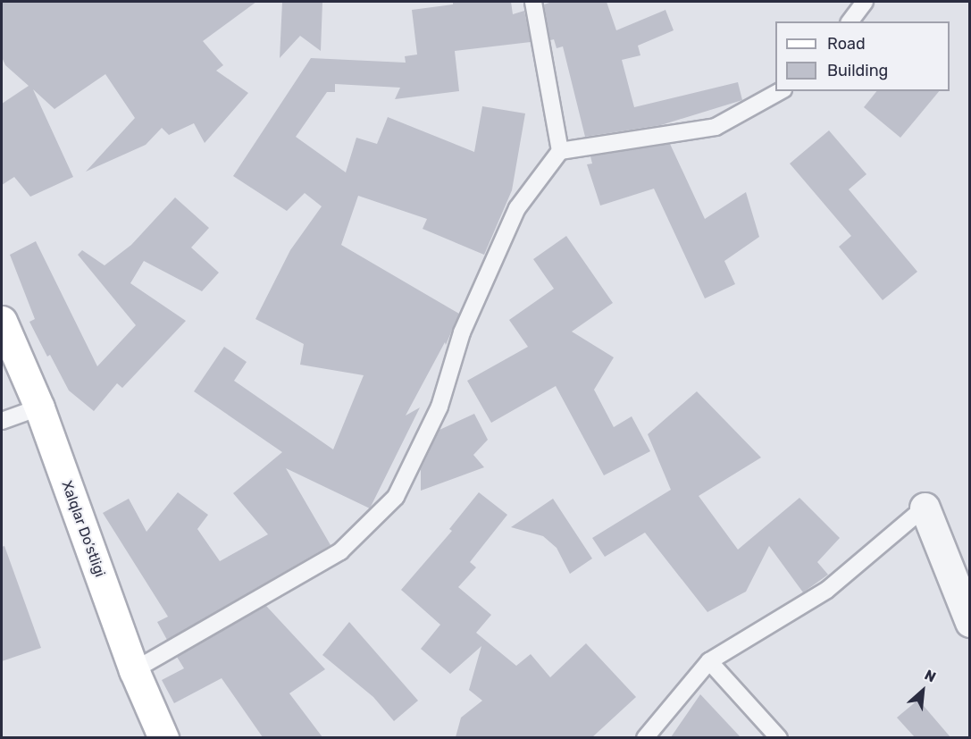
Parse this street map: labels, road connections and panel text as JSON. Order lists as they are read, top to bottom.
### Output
{
  "streets": {
    "main road": ["Xalqlar Do’stligi"]
  },
  "legend": ["Road", "Building"],
  "north": "top right"
}
